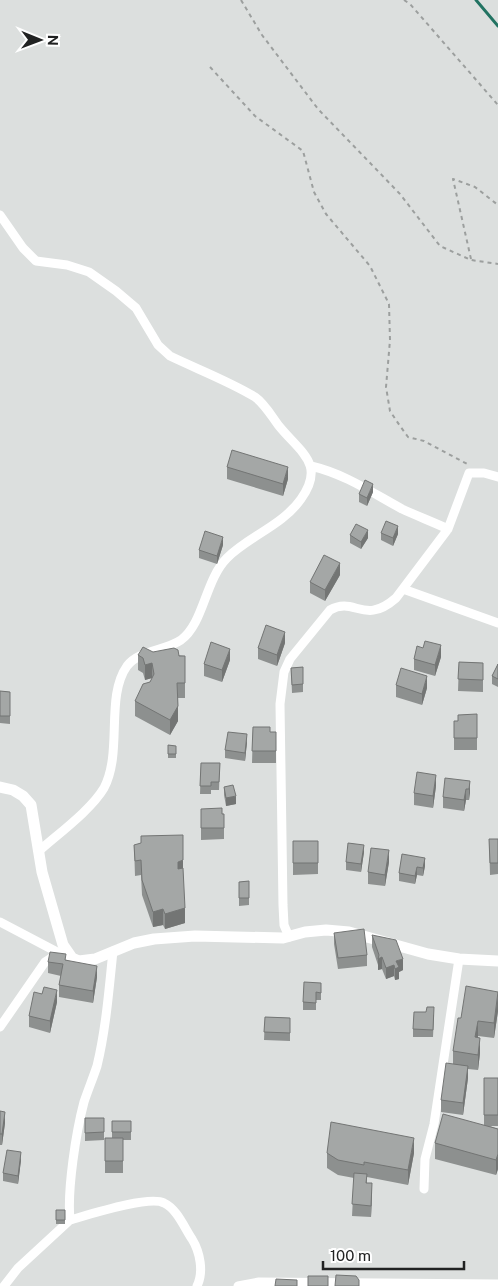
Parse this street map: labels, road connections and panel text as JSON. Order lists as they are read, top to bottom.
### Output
{
  "scale_bar": "100 m",
  "north": "right"
}
